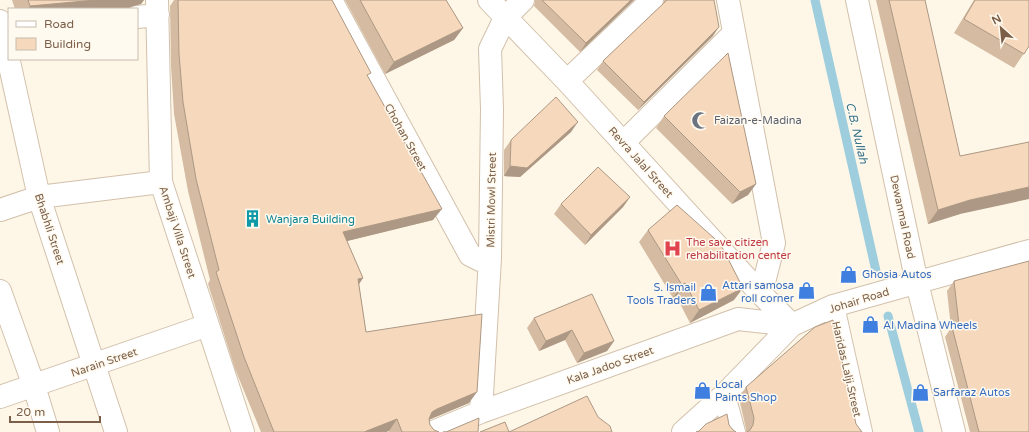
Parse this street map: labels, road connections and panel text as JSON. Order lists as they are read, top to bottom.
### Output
{
  "streets": {
    "street": [
      "Chohan Street",
      "Revra Jalal Street",
      "Mistri Mowl Street",
      "Dewanmal Road",
      "Bhabhli Street",
      "Ambaji Villa Street",
      "Johair Road",
      "Narain Street",
      "Kala Jadoo Street",
      "Haridas Lalji Street"
    ]
  },
  "crossings": [
    ["Chohan Street", "Mistri Mowl Street"],
    ["Revra Jalal Street", "Mistri Mowl Street"],
    ["Revra Jalal Street", "Johair Road"],
    ["Revra Jalal Street", "Kala Jadoo Street"],
    ["Mistri Mowl Street", "Kala Jadoo Street"],
    ["Dewanmal Road", "Johair Road"],
    ["Bhabhli Street", "Narain Street"],
    ["Ambaji Villa Street", "Narain Street"],
    ["Johair Road", "Kala Jadoo Street"],
    ["Johair Road", "Haridas Lalji Street"]
  ],
  "water": ["C.B. Nullah"],
  "places": {
    "mosque": ["Faizan-e-Madina"],
    "building": ["Wanjara Building"],
    "hospital": ["The save citizen rehabilitation center"],
    "shop": [
      "Ghosia Autos",
      "Attari samosa roll corner",
      "S. Ismail Tools Traders",
      "Al Madina Wheels",
      "Local Paints Shop",
      "Sarfaraz Autos"
    ]
  },
  "legend": ["Road", "Building"],
  "scale_bar": "20 m",
  "north": "top left"
}
